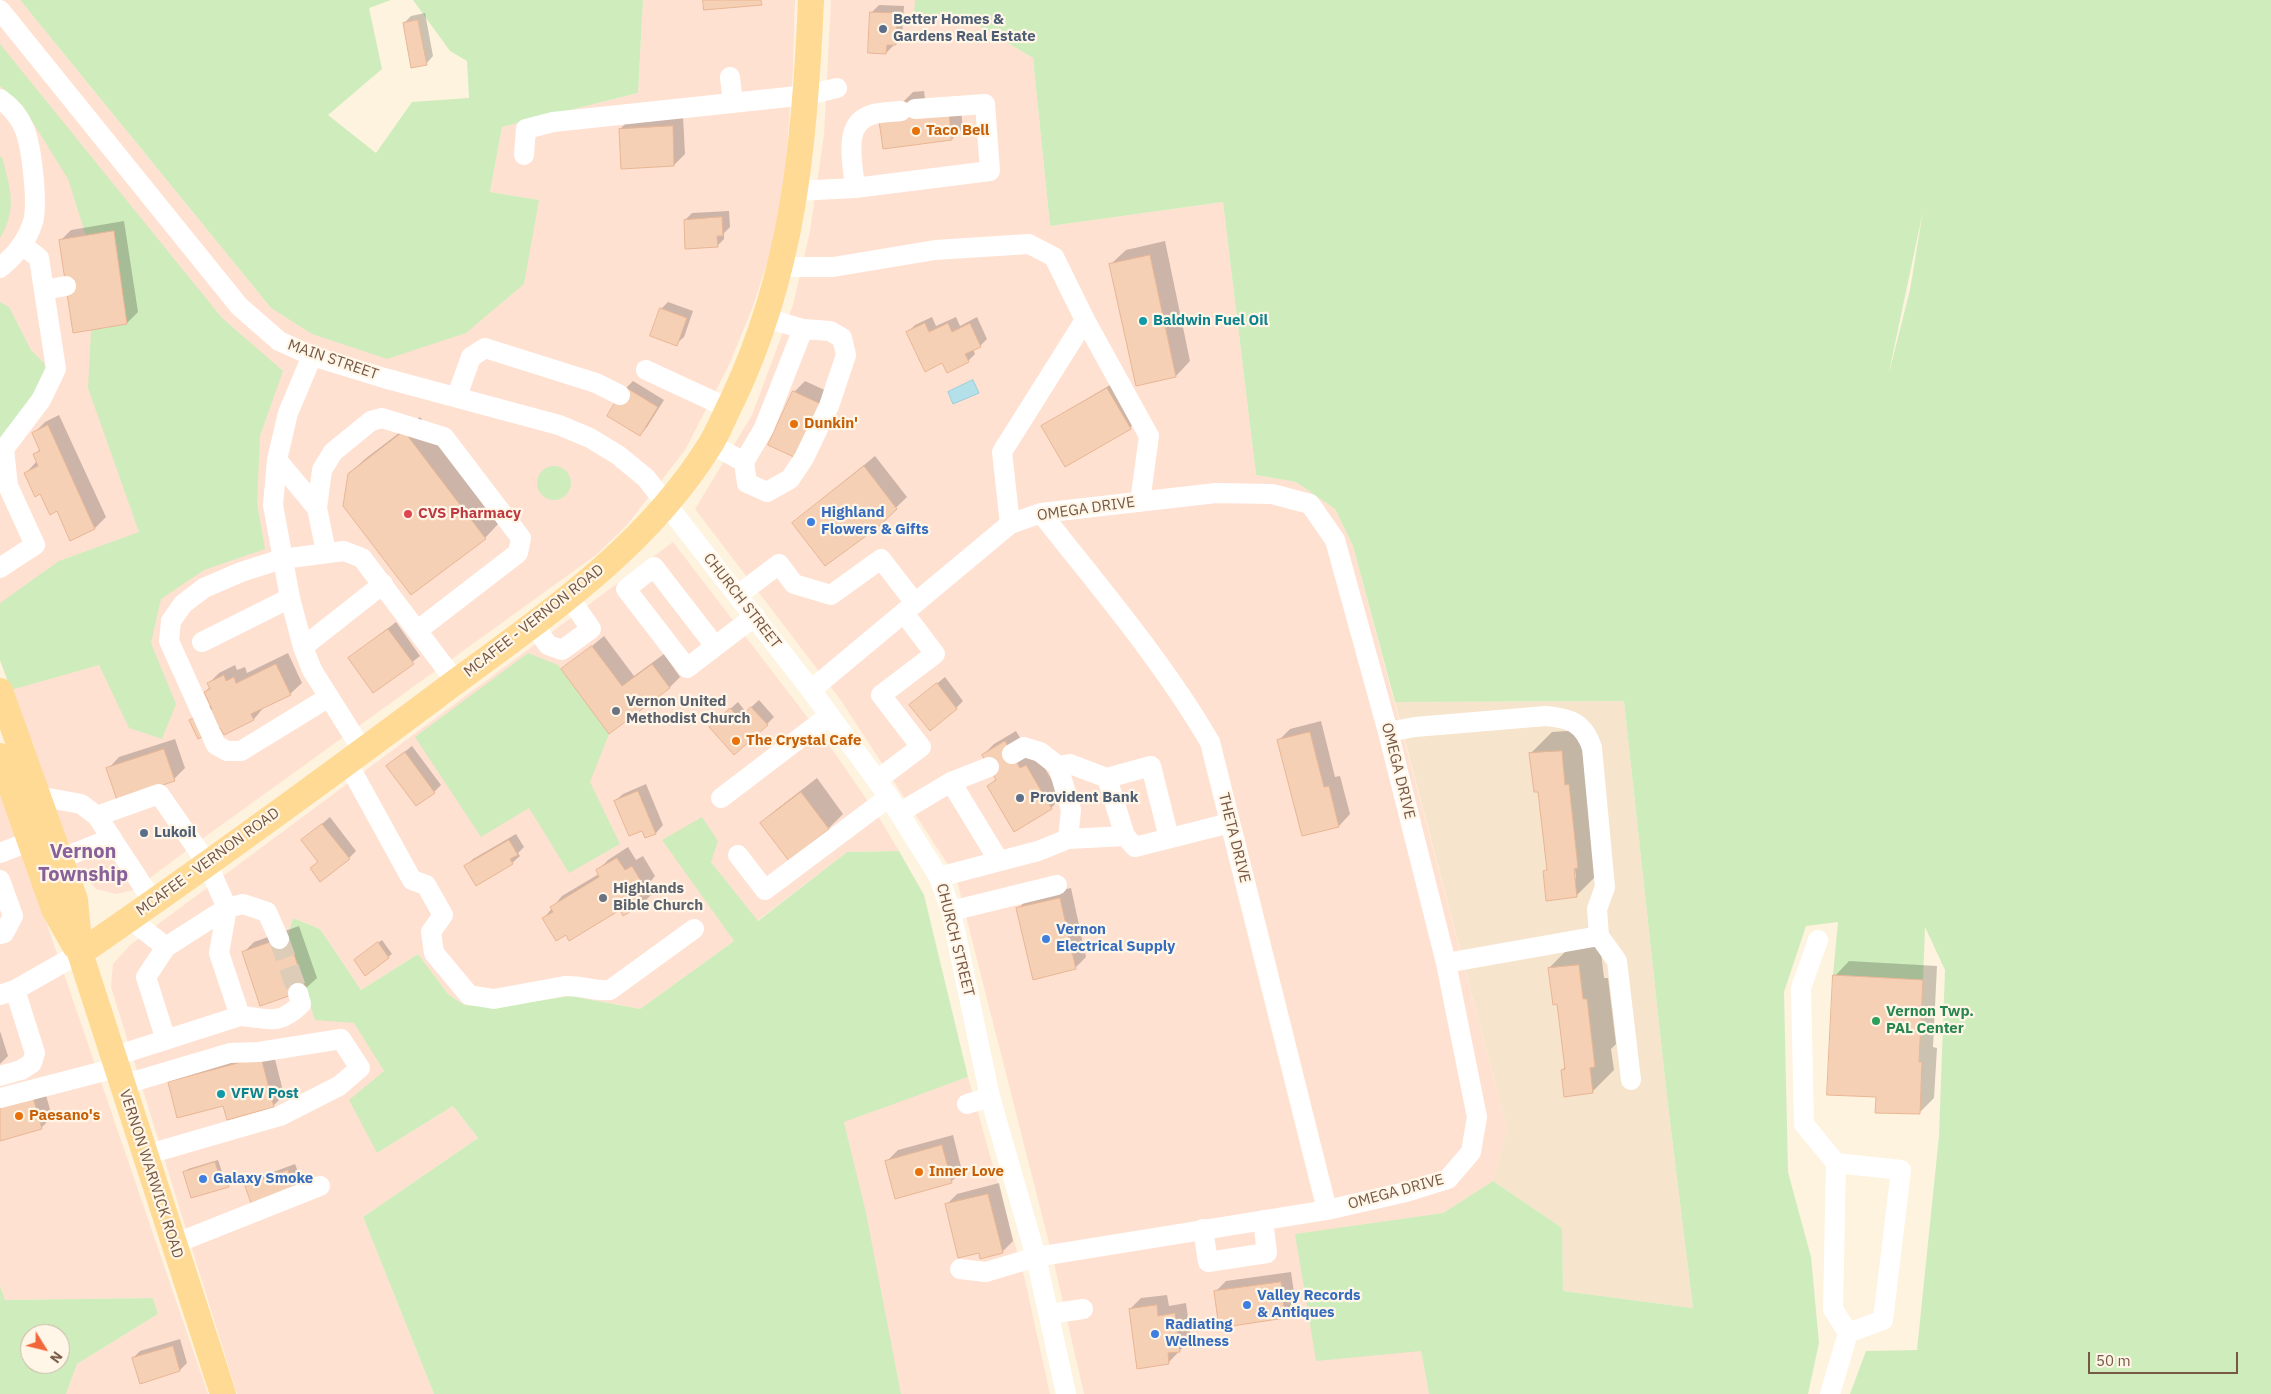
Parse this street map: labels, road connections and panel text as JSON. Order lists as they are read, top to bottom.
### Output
{
  "streets": {
    "main road": ["MCAFEE - VERNON ROAD", "VERNON WARWICK ROAD"],
    "street": [
      "MAIN STREET",
      "OMEGA DRIVE",
      "CHURCH STREET",
      "THETA DRIVE"
    ]
  },
  "crossings": [
    ["MAIN STREET", "CHURCH STREET"],
    ["MAIN STREET", "MCAFEE - VERNON ROAD"],
    ["OMEGA DRIVE", "CHURCH STREET"],
    ["OMEGA DRIVE", "THETA DRIVE"],
    ["CHURCH STREET", "MCAFEE - VERNON ROAD"],
    ["MCAFEE - VERNON ROAD", "VERNON WARWICK ROAD"]
  ],
  "districts": ["Vernon Township"],
  "places": [
    "Better Homes & Gardens Real Estate",
    "Taco Bell",
    "Baldwin Fuel Oil",
    "Dunkin'",
    "CVS Pharmacy",
    "Highland Flowers & Gifts",
    "Vernon United Methodist Church",
    "The Crystal Cafe",
    "Provident Bank",
    "Lukoil",
    "Highlands Bible Church",
    "Vernon Electrical Supply",
    "Vernon Twp. PAL Center",
    "VFW Post",
    "Paesano's",
    "Inner Love",
    "Galaxy Smoke",
    "Valley Records & Antiques",
    "Radiating Wellness"
  ],
  "scale_bar": "50 m",
  "north": "bottom right"
}
